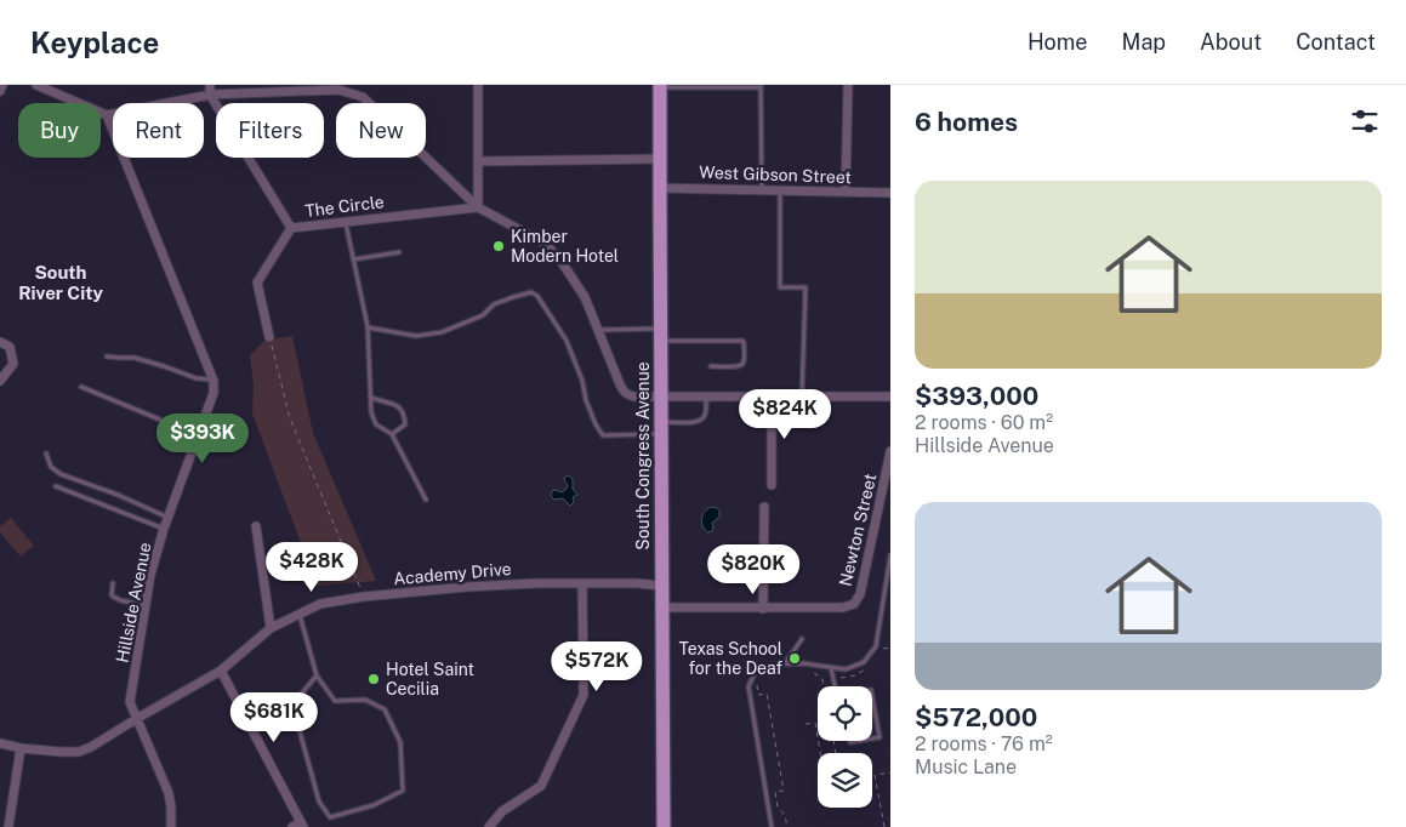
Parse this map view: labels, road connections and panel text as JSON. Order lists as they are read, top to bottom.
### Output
{
  "streets": {
    "main road": ["South Congress Avenue"],
    "street": [
      "West Gibson Street",
      "The Circle",
      "Newton Street",
      "Academy Drive",
      "Hillside Avenue"
    ]
  },
  "crossings": [
    ["West Gibson Street", "South Congress Avenue"],
    ["South Congress Avenue", "Academy Drive"],
    ["Academy Drive", "Hillside Avenue"]
  ],
  "districts": ["South River City"],
  "places": ["Kimber Modern Hotel", "Texas School for the Deaf", "Hotel Saint Cecilia"],
  "page": {
    "header": "Keyplace",
    "nav": [
      "Home",
      "Map",
      "About",
      "Contact"
    ],
    "heading": "6 homes",
    "chip": [
      "Buy",
      "Rent",
      "Filters",
      "New"
    ],
    "list": [
      {
        "name": "$393,000",
        "note": "2 rooms · 60 m² · Hillside Avenue"
      },
      {
        "name": "$572,000",
        "note": "2 rooms · 76 m² · Music Lane"
      }
    ],
    "price": [
      "$824K",
      "$393K",
      "$428K",
      "$820K",
      "$572K",
      "$681K"
    ]
  }
}
